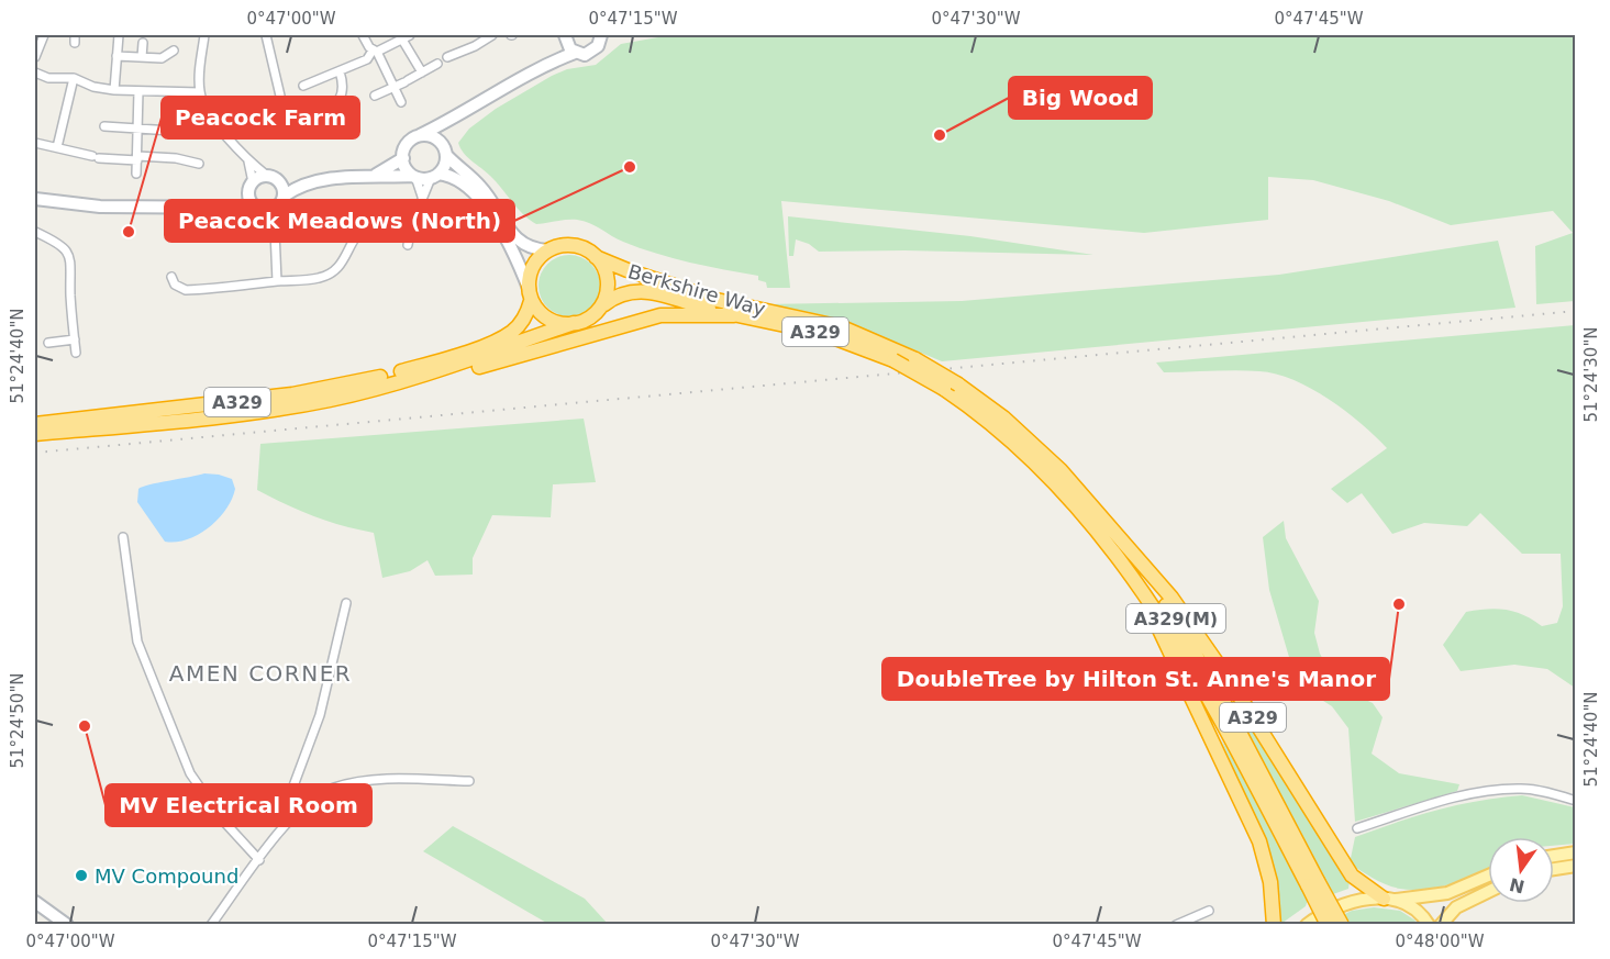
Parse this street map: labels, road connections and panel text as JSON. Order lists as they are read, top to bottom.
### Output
{
  "streets": {
    "highway": ["Berkshire Way", "A329", "A329(M)"]
  },
  "crossings": [
    ["Berkshire Way", "A329"],
    ["Berkshire Way", "A329(M)"],
    ["A329", "A329(M)"]
  ],
  "districts": ["AMEN CORNER"],
  "places": [
    "Big Wood",
    "Peacock Meadows (North)",
    "Peacock Farm",
    "DoubleTree by Hilton St. Anne's Manor",
    "MV Electrical Room",
    "MV Compound"
  ],
  "north": "bottom",
  "coordinates": [
    "0°47'00\"W",
    "0°47'15\"W",
    "0°47'30\"W",
    "0°47'45\"W",
    "51°24'40\"N",
    "51°24'30\"N",
    "51°24'50\"N",
    "0°48'00\"W"
  ]
}
